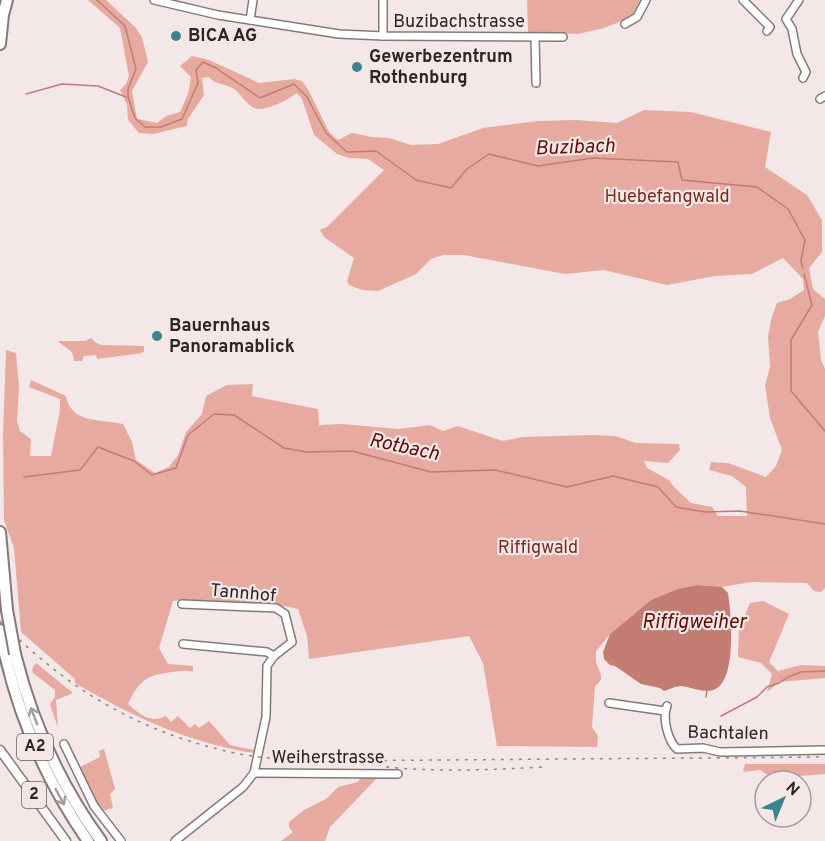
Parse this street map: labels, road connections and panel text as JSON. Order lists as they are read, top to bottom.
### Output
{
  "streets": {
    "highway": ["A2"],
    "main road": ["2"],
    "street": [
      "Buzibachstrasse",
      "Tannhof",
      "Bachtalen",
      "Weiherstrasse"
    ]
  },
  "crossings": [
    ["Tannhof", "Weiherstrasse"]
  ],
  "water": ["Buzibach", "Rotbach", "Riffigweiher"],
  "parks": ["Huebefangwald", "Riffigwald"],
  "places": ["BICA AG", "Gewerbezentrum Rothenburg", "Bauernhaus Panoramablick"],
  "north": "top right"
}
